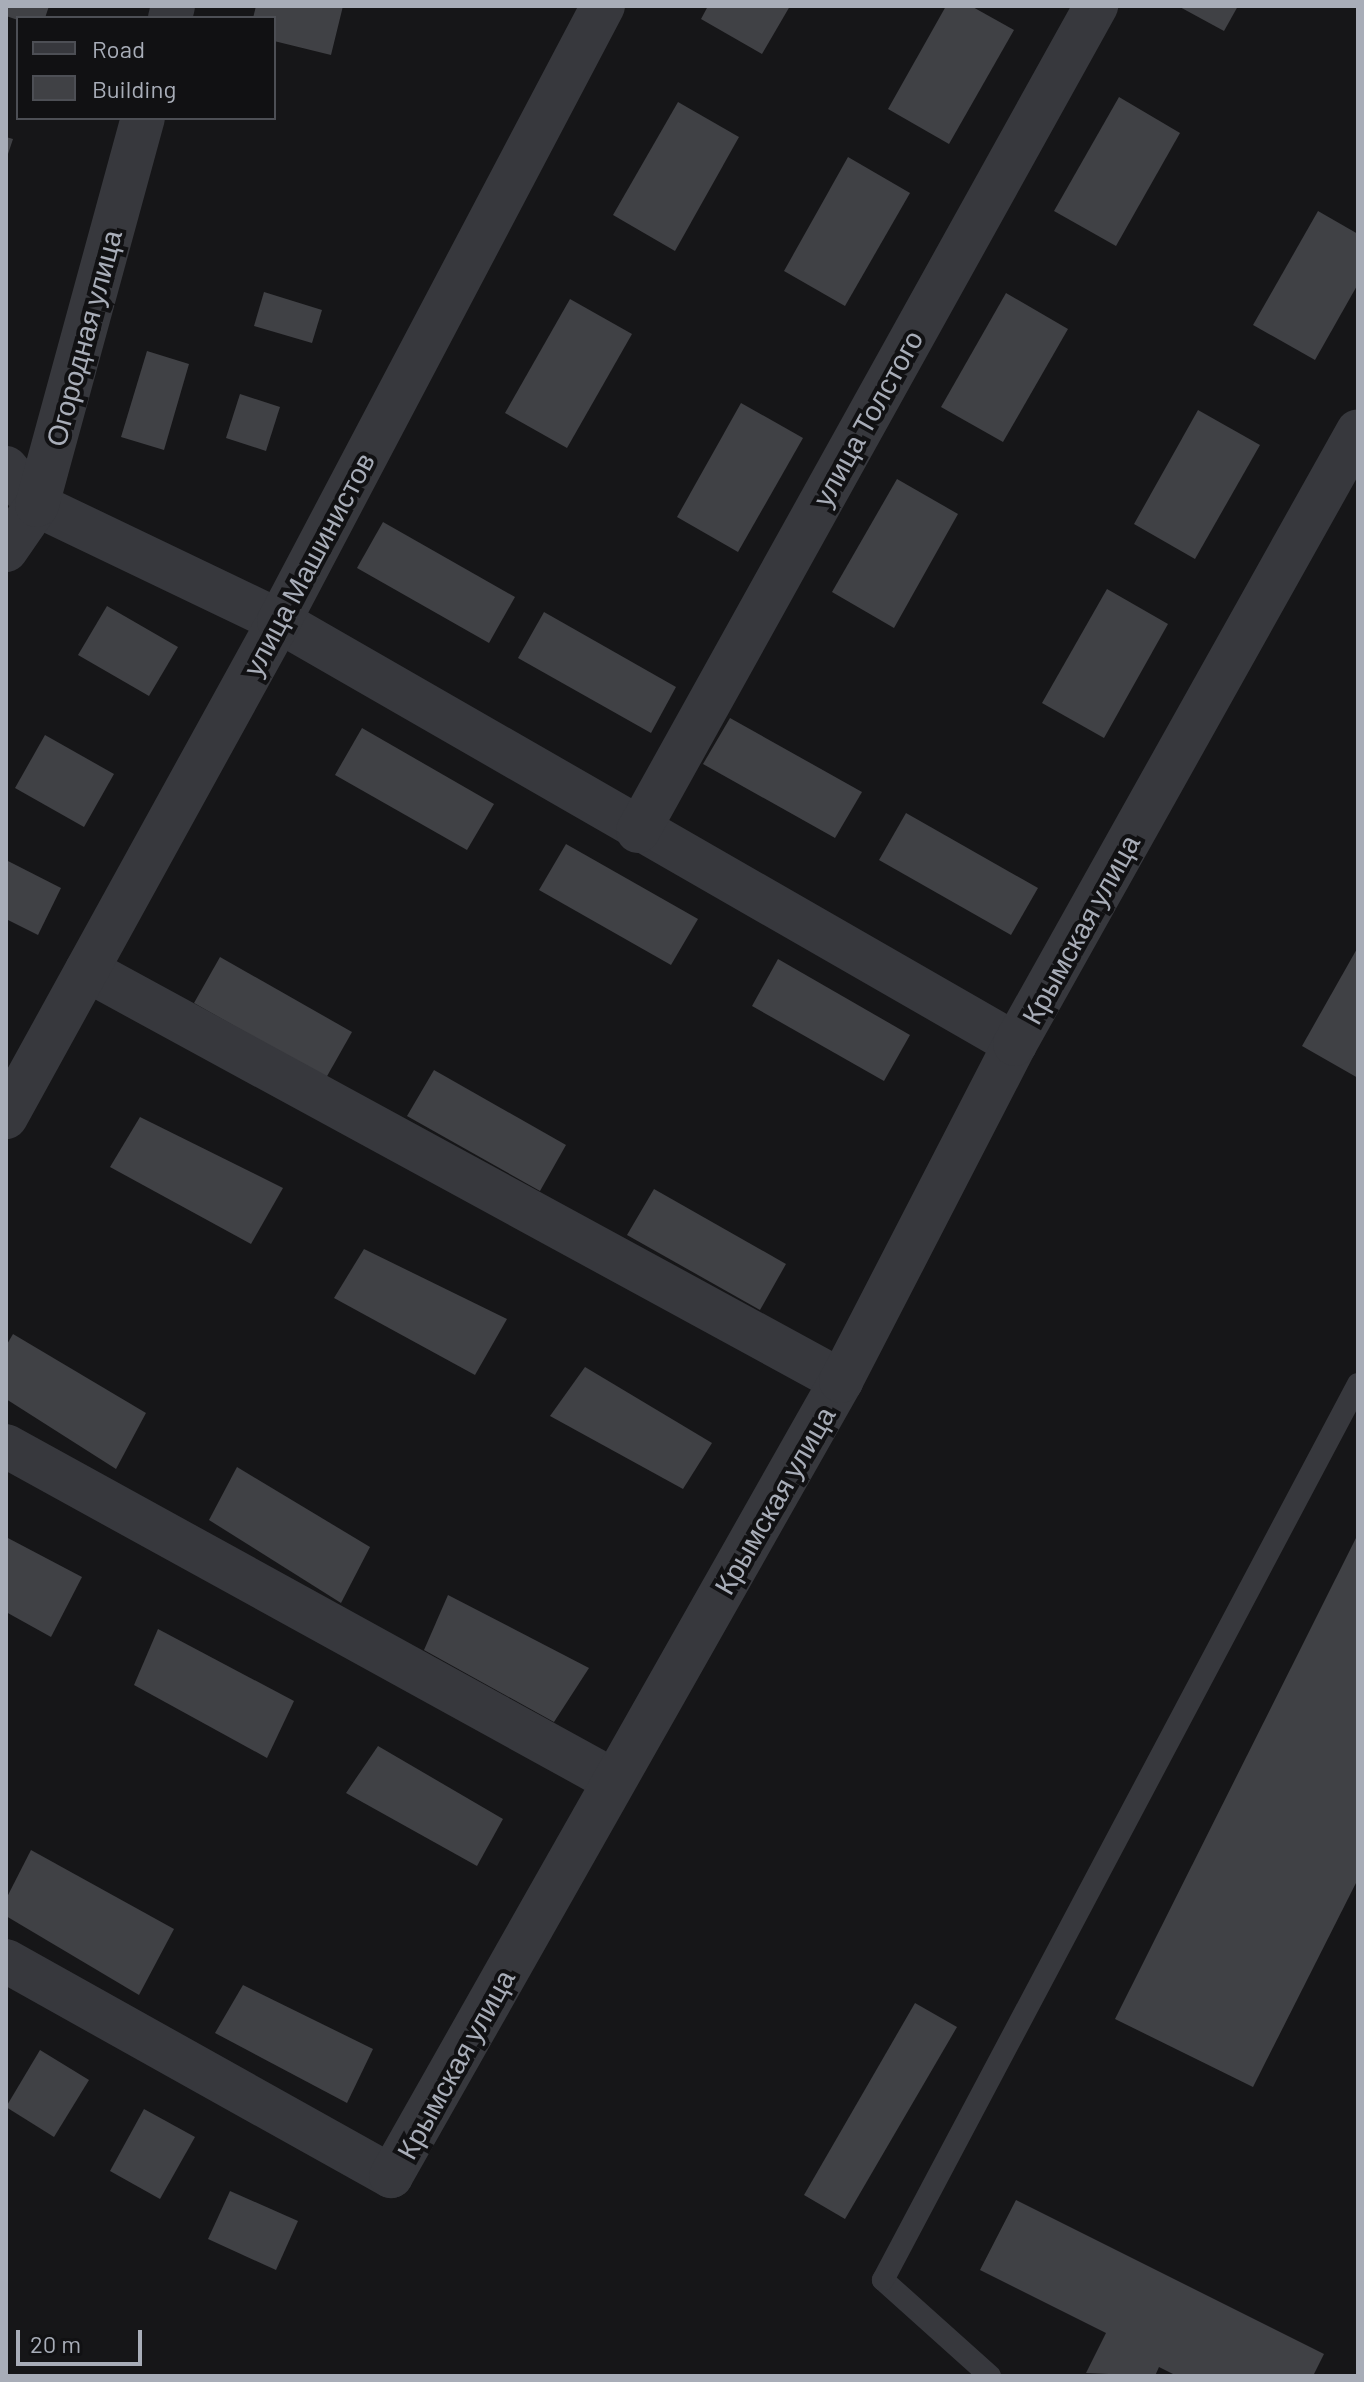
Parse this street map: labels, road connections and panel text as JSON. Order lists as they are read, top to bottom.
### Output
{
  "streets": {
    "street": [
      "Огородная улица",
      "улица Толстого",
      "улица Машинистов",
      "Крымская улица"
    ]
  },
  "legend": ["Road", "Building"],
  "scale_bar": "20 m"
}
